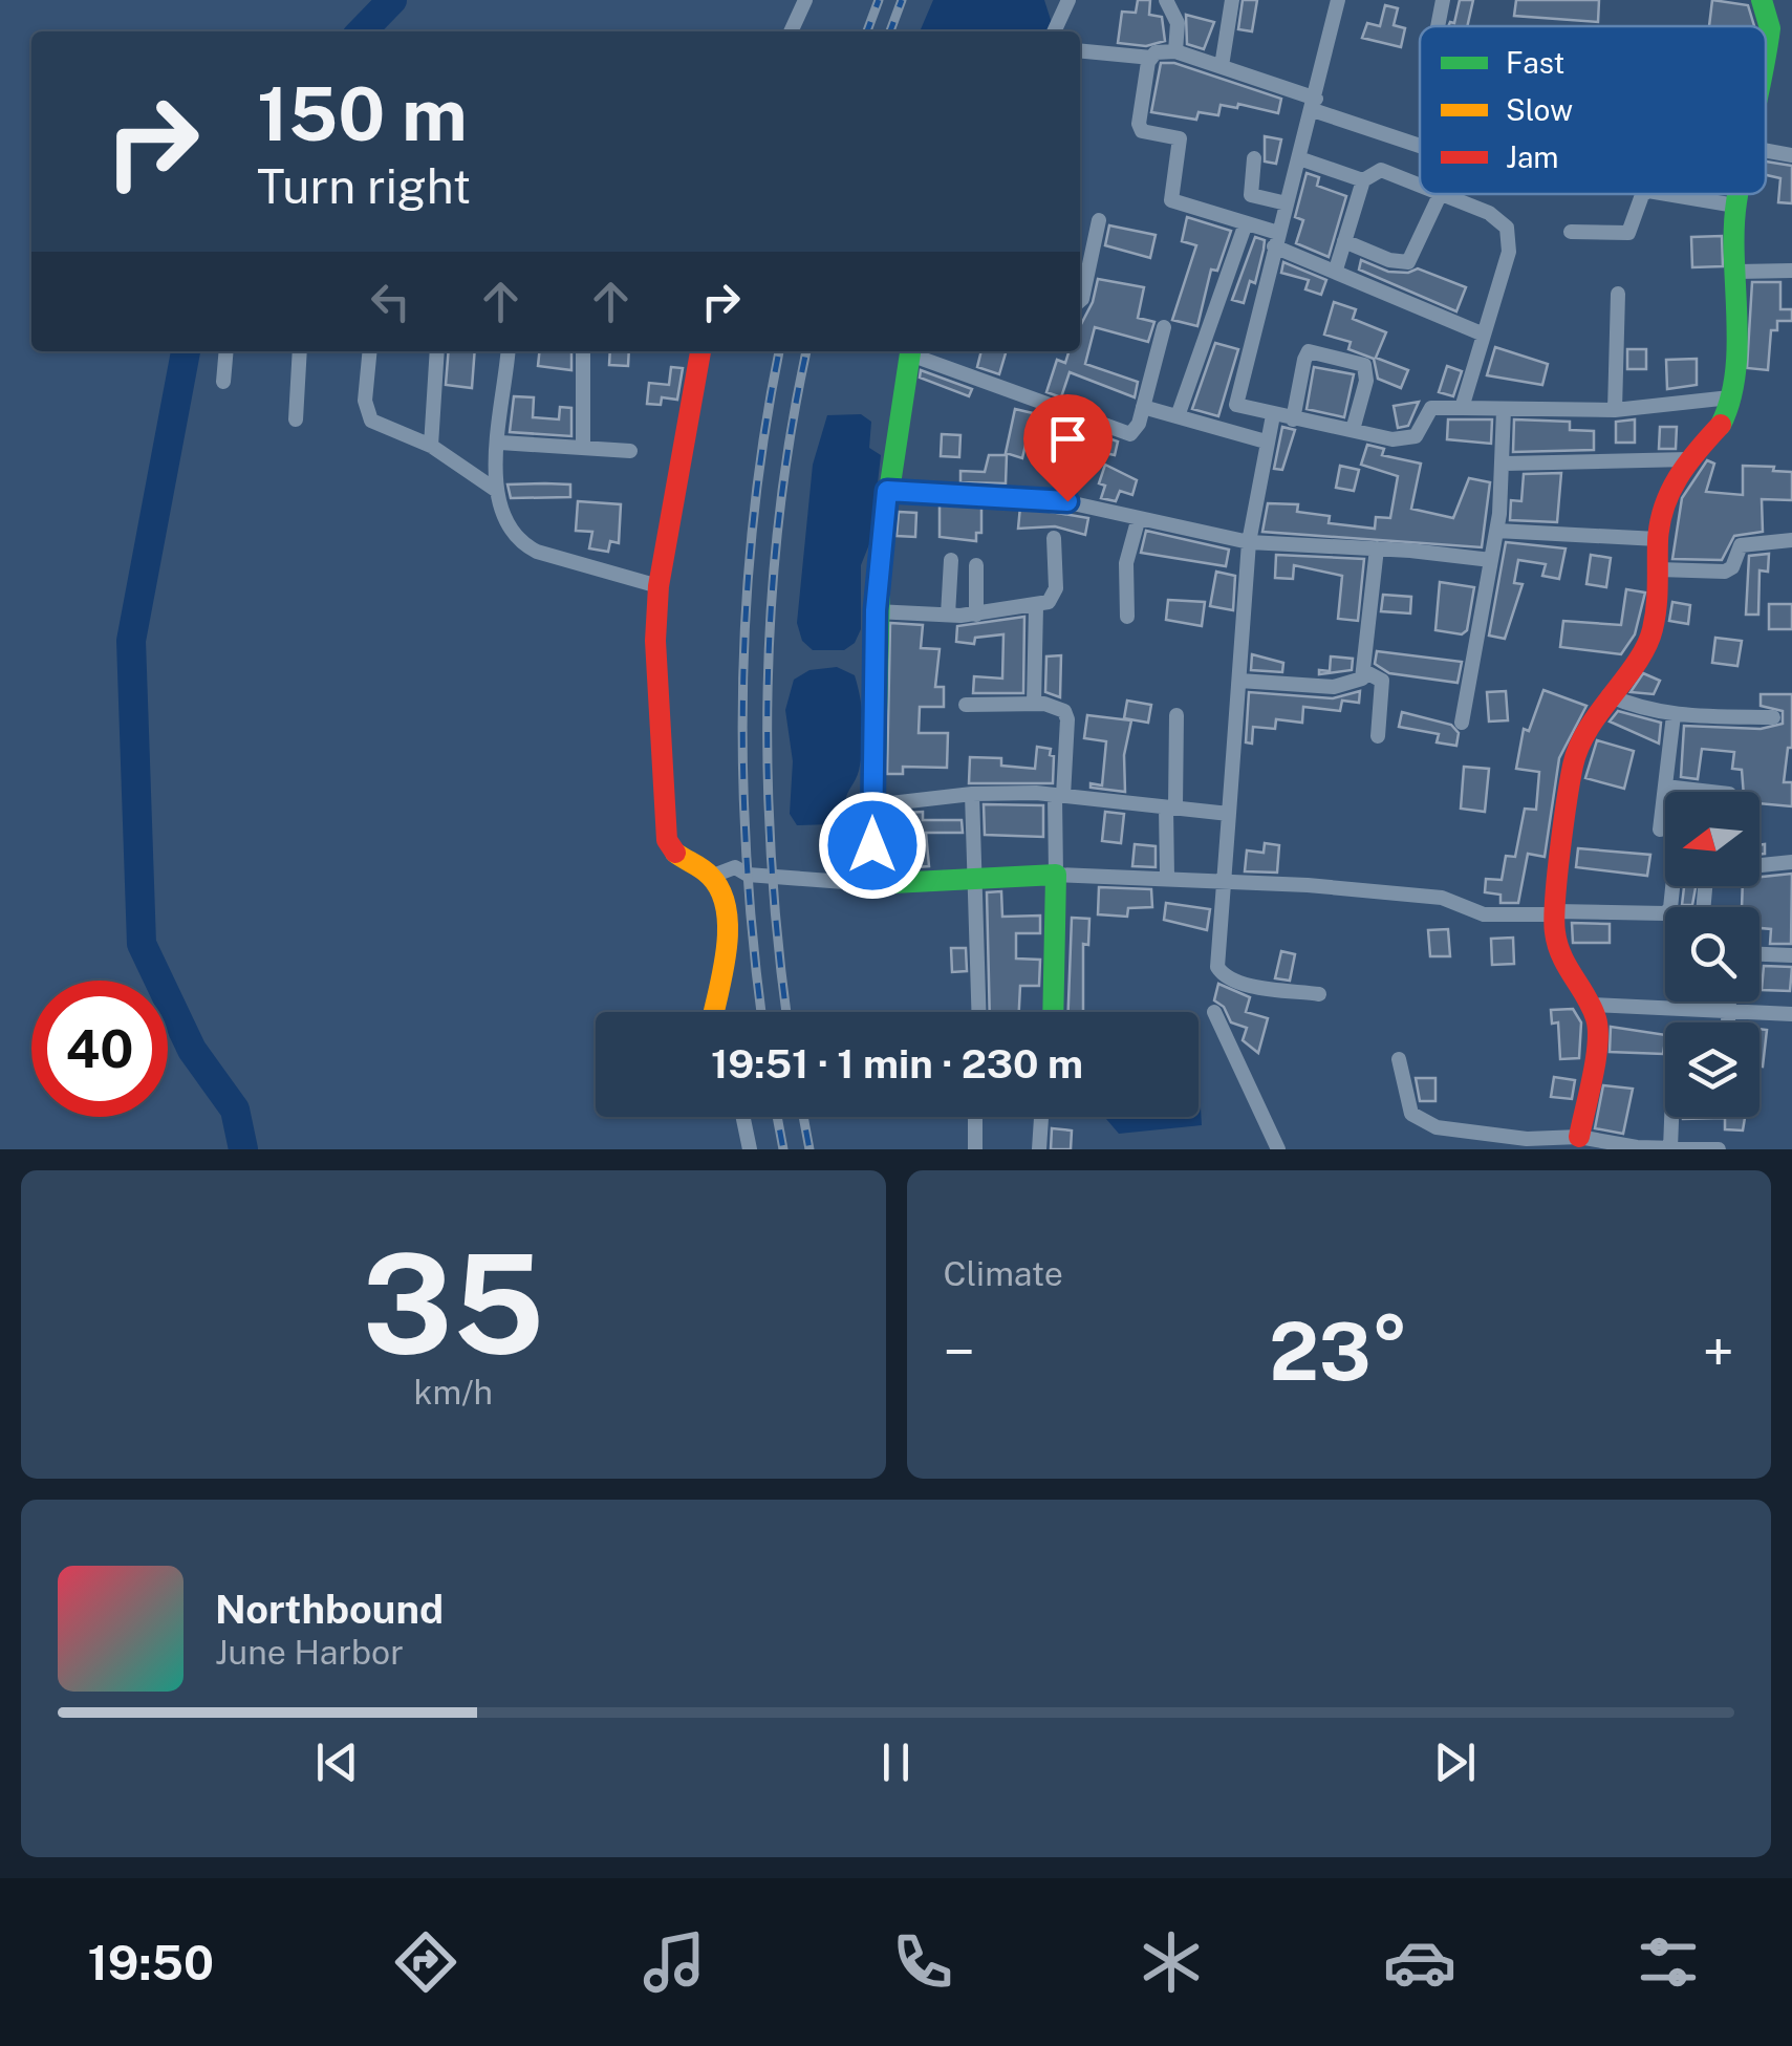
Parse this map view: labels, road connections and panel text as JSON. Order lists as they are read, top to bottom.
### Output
{
  "legend": ["Fast", "Slow", "Jam"],
  "north": "left",
  "page": {
    "turn": ["150 m", "Turn right"],
    "limit": "40",
    "trip": "19:51 · 1 min · 230 m",
    "tile": [
      ["35", "km/h"],
      "Climate"
    ],
    "heat": ["−", "23°", "+"],
    "song": ["Northbound", "June Harbor"],
    "tabs": "19:50"
  }
}
